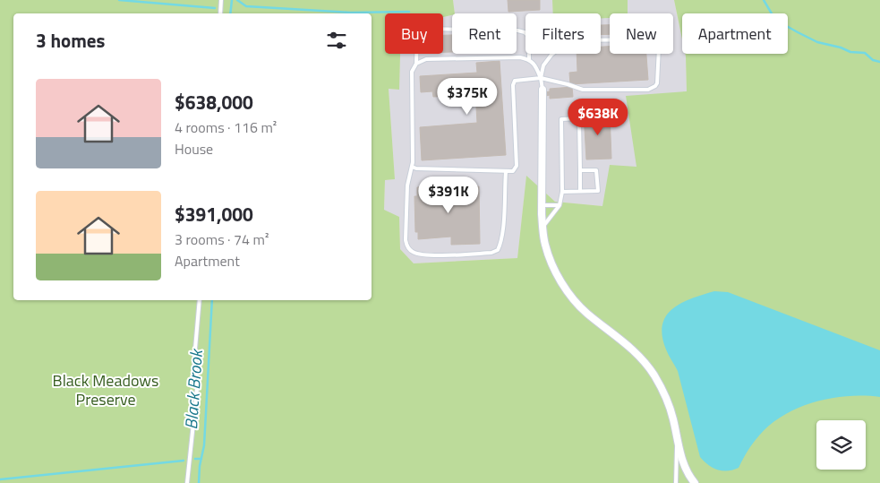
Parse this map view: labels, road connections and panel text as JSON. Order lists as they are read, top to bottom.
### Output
{
  "water": ["Black Brook"],
  "parks": ["Black Meadows Preserve"],
  "page": {
    "chip": [
      "Buy",
      "Rent",
      "Filters",
      "New",
      "Apartment"
    ],
    "heading": "3 homes",
    "list": [
      {
        "name": "$638,000",
        "note": "4 rooms · 116 m² · House"
      },
      {
        "name": "$391,000",
        "note": "3 rooms · 74 m² · Apartment"
      }
    ],
    "price": ["$375K", "$638K", "$391K"]
  }
}
